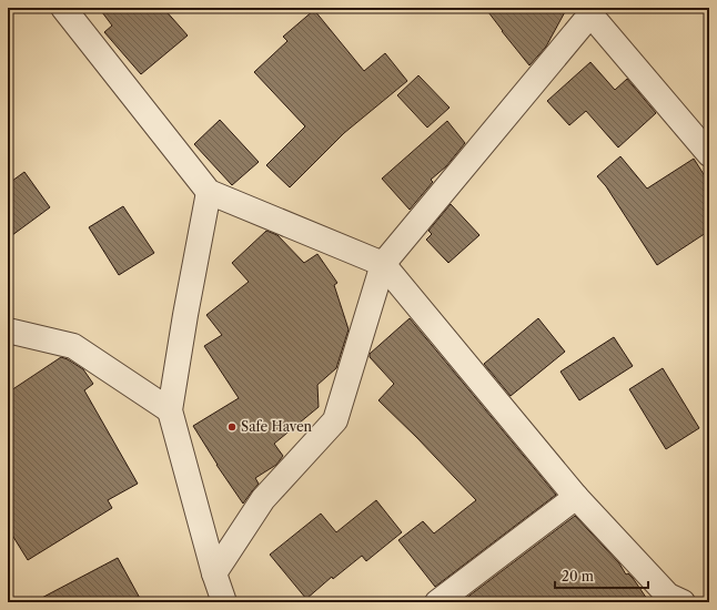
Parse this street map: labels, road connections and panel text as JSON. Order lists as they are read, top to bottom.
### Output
{
  "places": ["Safe Haven"],
  "scale_bar": "20 m"
}
